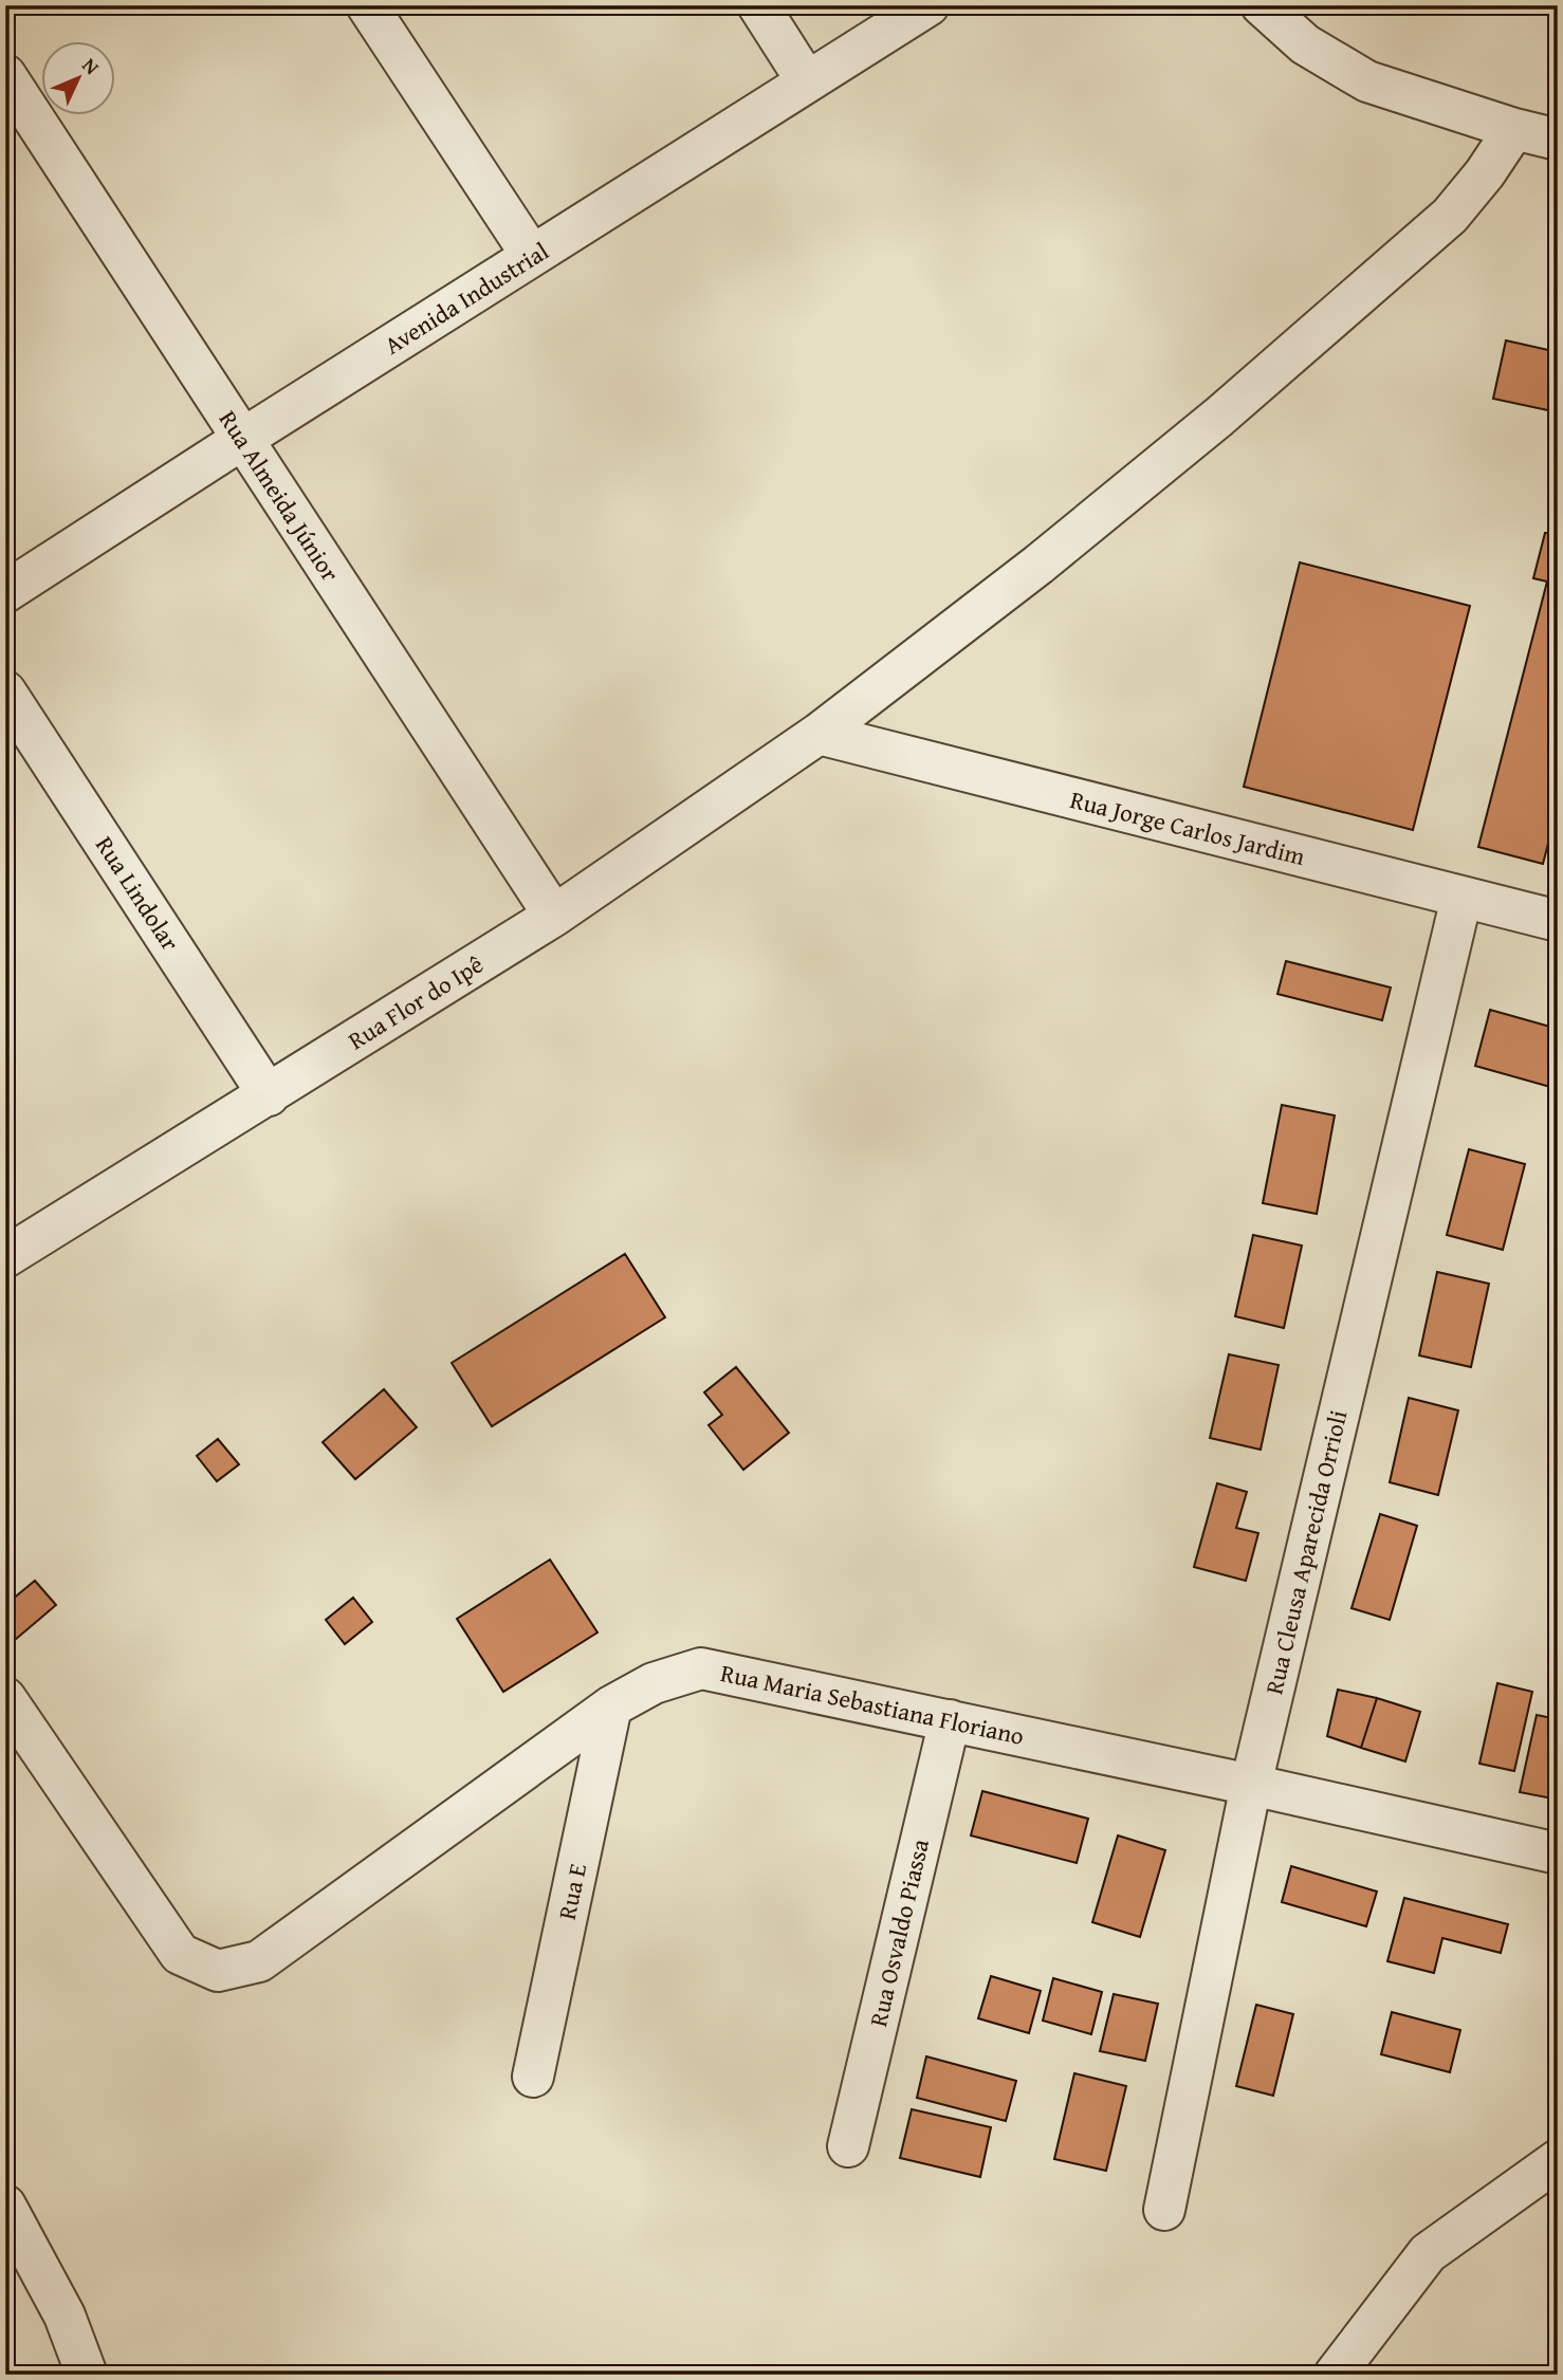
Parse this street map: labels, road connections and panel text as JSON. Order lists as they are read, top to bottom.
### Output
{
  "streets": {
    "street": [
      "Avenida Industrial",
      "Rua Almeida Júnior",
      "Rua Jorge Carlos Jardim",
      "Rua Lindolar",
      "Rua Flor do Ipê",
      "Rua Cleusa Aparecida Orrioli",
      "Rua Maria Sebastiana Floriano",
      "Rua E",
      "Rua Osvaldo Piassa"
    ]
  },
  "crossings": [
    ["Avenida Industrial", "Rua Almeida Júnior"],
    ["Rua Almeida Júnior", "Rua Flor do Ipê"],
    ["Rua Jorge Carlos Jardim", "Rua Flor do Ipê"],
    ["Rua Jorge Carlos Jardim", "Rua Cleusa Aparecida Orrioli"],
    ["Rua Lindolar", "Rua Flor do Ipê"],
    ["Rua Cleusa Aparecida Orrioli", "Rua Maria Sebastiana Floriano"],
    ["Rua Maria Sebastiana Floriano", "Rua E"],
    ["Rua Maria Sebastiana Floriano", "Rua Osvaldo Piassa"]
  ],
  "north": "top right"
}
